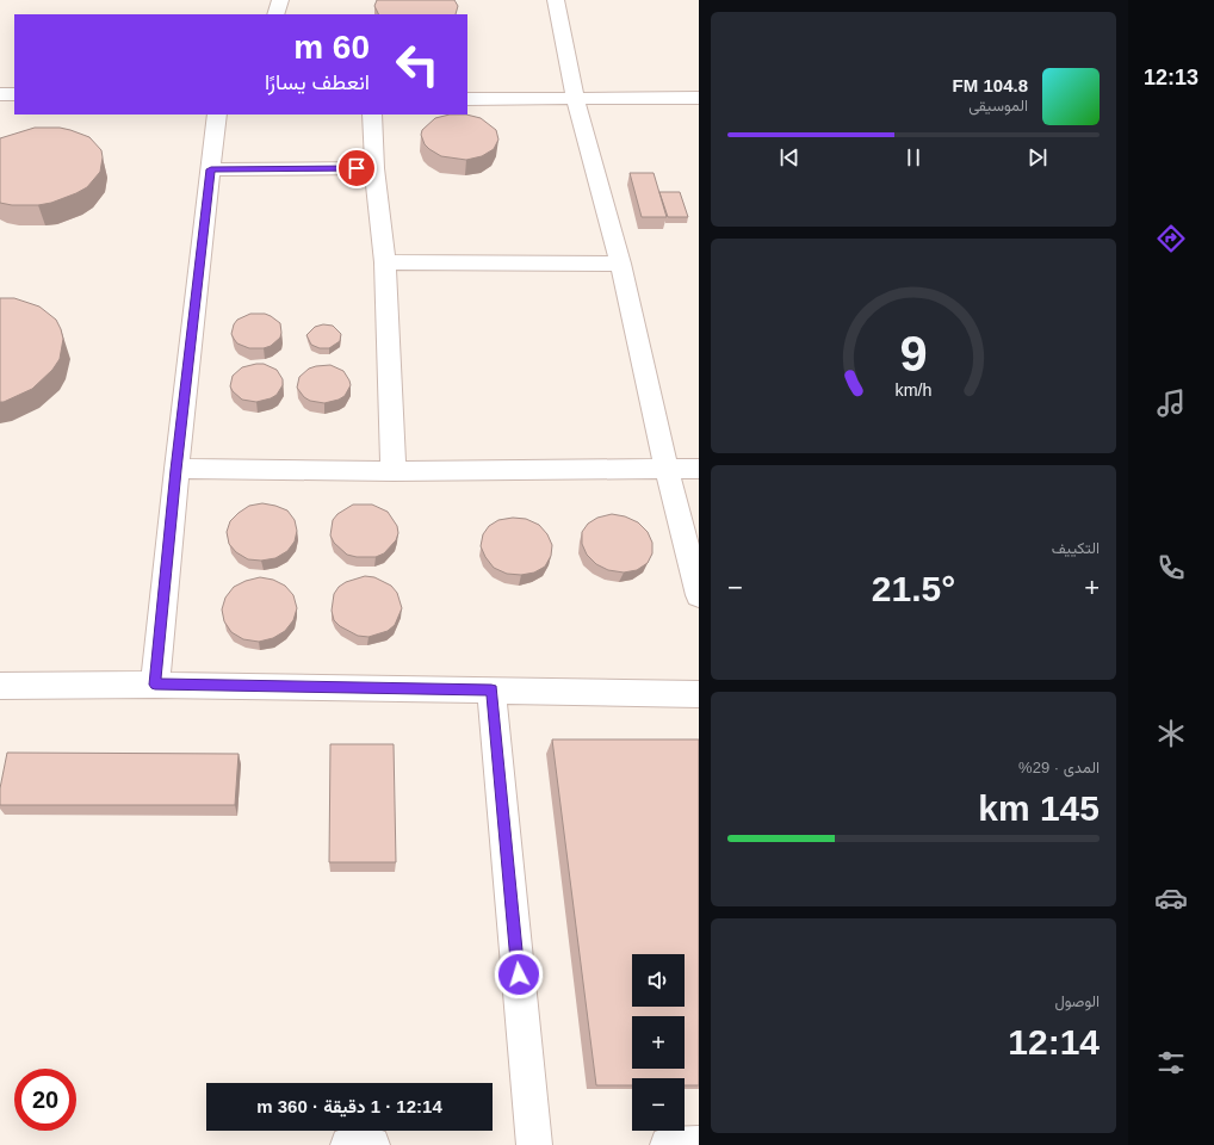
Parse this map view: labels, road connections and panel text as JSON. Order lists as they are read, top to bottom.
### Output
{
  "page": {
    "tabs": "12:13",
    "turn": ["60 m", "انعطف يسارًا"],
    "song": ["104.8 FM", "الموسيقى"],
    "tile": [
      "التكييف",
      ["المدى · 29%", "145 km"],
      ["الوصول", "12:14"]
    ],
    "heat": ["−", "21.5°", "+"],
    "map_buttons": ["+", "−"],
    "limit": "20",
    "trip": "12:14 · 1 دقيقة · 360 m",
    "gauge": ["9", "km/h"]
  }
}
